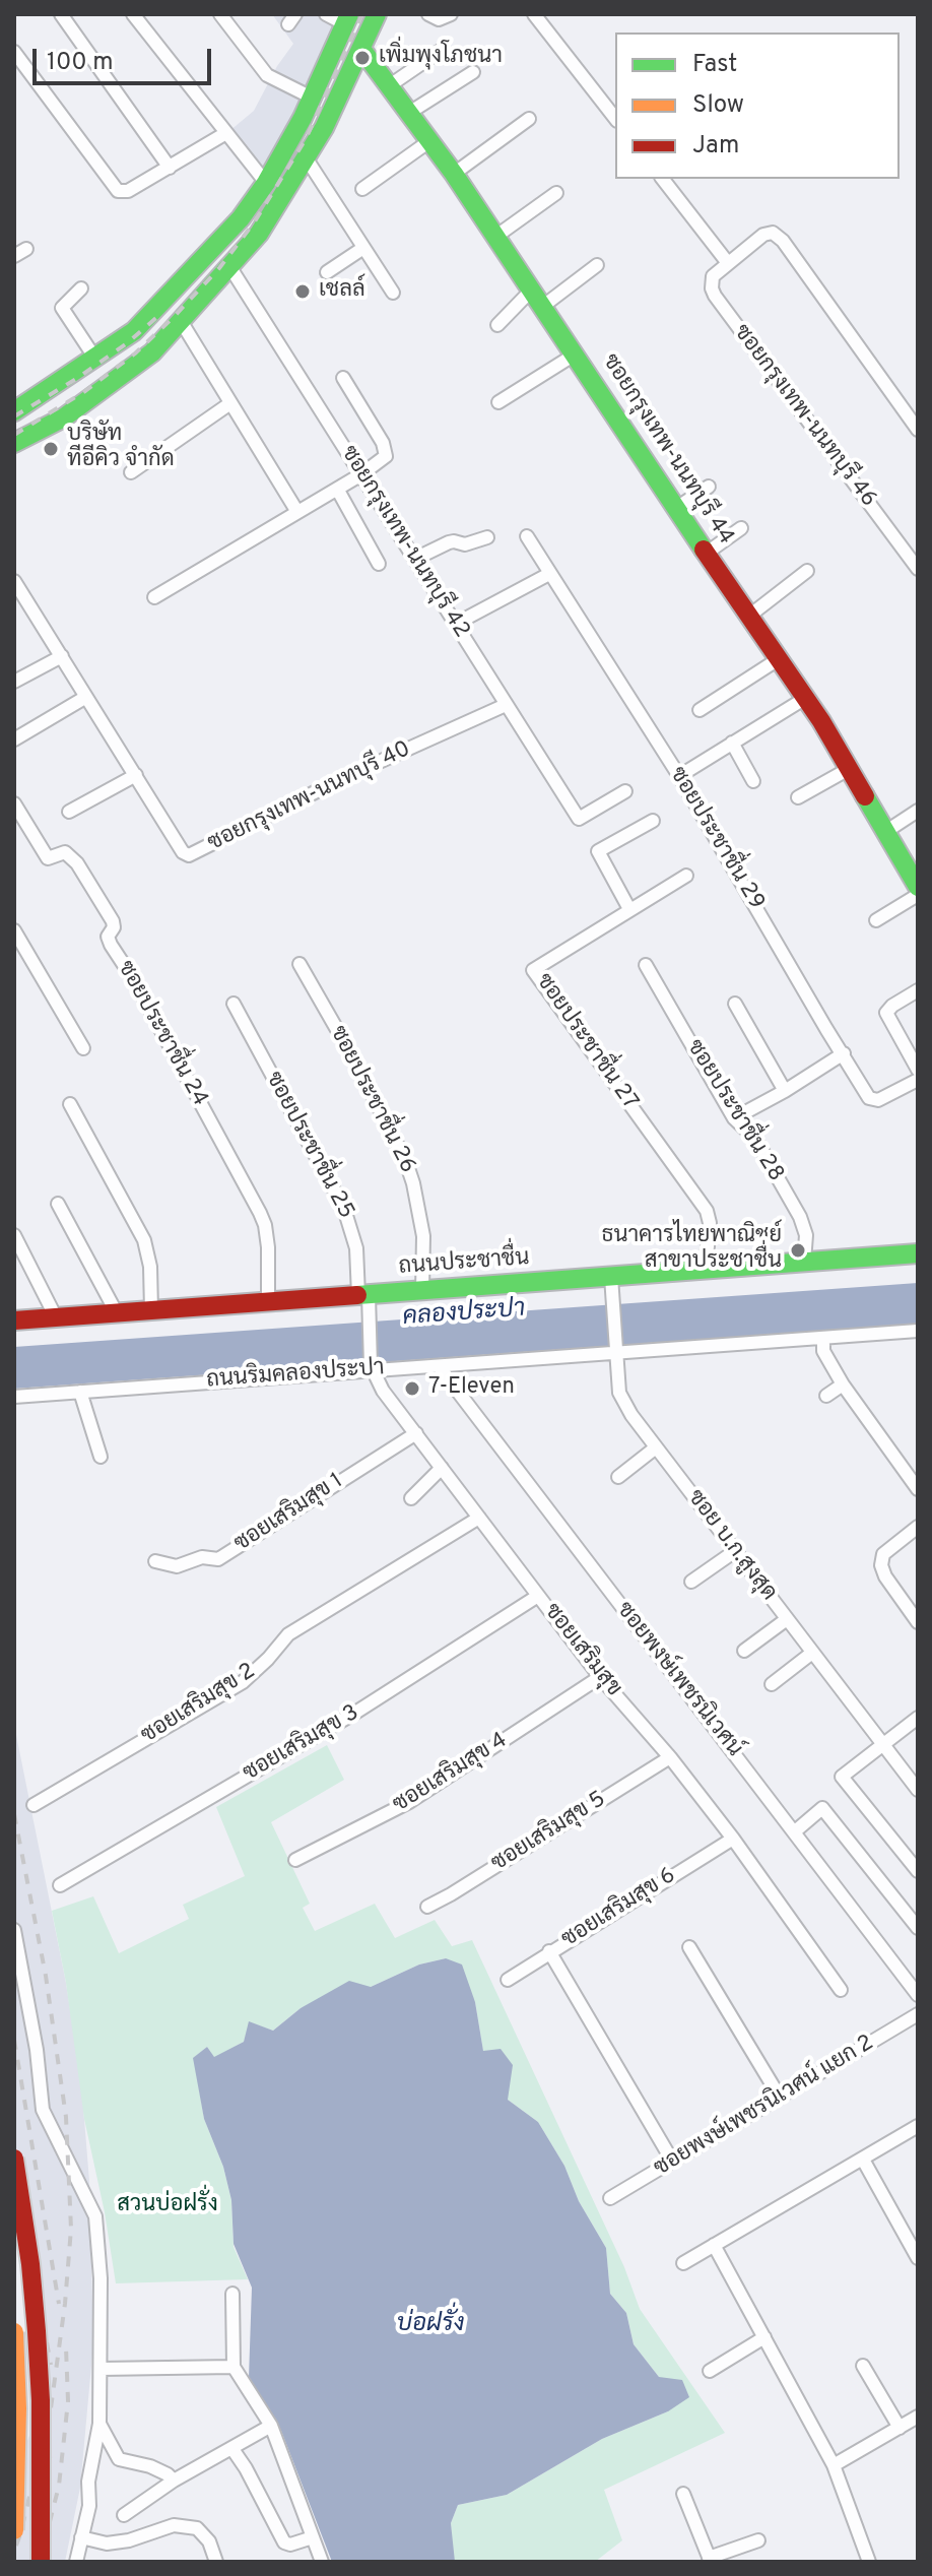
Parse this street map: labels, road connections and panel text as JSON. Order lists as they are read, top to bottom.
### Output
{
  "streets": {
    "main road": ["ซอยกรุงเทพ-นนทบุรี 44", "ถนนประชาชื่น"],
    "street": [
      "ซอยกรุงเทพ-นนทบุรี 46",
      "ซอยกรุงเทพ-นนทบุรี 42",
      "ซอยกรุงเทพ-นนทบุรี 40",
      "ซอยประชาชื่น 29",
      "ซอยประชาชื่น 24",
      "ซอยประชาชื่น 27",
      "ซอยประชาชื่น 26",
      "ซอยประชาชื่น 28",
      "ซอยประชาชื่น 25",
      "ถนนริมคลองประปา",
      "ซอยเสริมสุข 1",
      "ซอย บ.ก.สูงสุด",
      "ซอยเสริมสุข",
      "ซอยพงษ์เพชรนิเวศน์",
      "ซอยเสริมสุข 2",
      "ซอยเสริมสุข 3",
      "ซอยเสริมสุข 4",
      "ซอยเสริมสุข 5",
      "ซอยเสริมสุข 6",
      "ซอยพงษ์เพชรนิเวศน์ แยก 2"
    ]
  },
  "crossings": [
    ["ซอยกรุงเทพ-นนทบุรี 42", "ซอยกรุงเทพ-นนทบุรี 40"],
    ["ซอยประชาชื่น 24", "ถนนประชาชื่น"],
    ["ซอยประชาชื่น 27", "ถนนประชาชื่น"],
    ["ซอยประชาชื่น 26", "ถนนประชาชื่น"],
    ["ซอยประชาชื่น 28", "ถนนประชาชื่น"],
    ["ซอยประชาชื่น 25", "ถนนประชาชื่น"],
    ["ถนนประชาชื่น", "ซอย บ.ก.สูงสุด"],
    ["ถนนริมคลองประปา", "ซอย บ.ก.สูงสุด"],
    ["ถนนริมคลองประปา", "ซอยเสริมสุข"],
    ["ถนนริมคลองประปา", "ซอยพงษ์เพชรนิเวศน์"],
    ["ซอยเสริมสุข 1", "ซอยเสริมสุข"],
    ["ซอยเสริมสุข", "ซอยเสริมสุข 2"],
    ["ซอยเสริมสุข", "ซอยเสริมสุข 3"],
    ["ซอยเสริมสุข", "ซอยเสริมสุข 4"],
    ["ซอยเสริมสุข", "ซอยเสริมสุข 5"],
    ["ซอยเสริมสุข", "ซอยเสริมสุข 6"]
  ],
  "water": ["คลองประปา", "บ่อฝรั่ง"],
  "parks": ["สวนบ่อฝรั่ง"],
  "places": [
    "เพิ่มพุงโภชนา",
    "เชลล์",
    "บริษัท ทีอีคิว จำกัด",
    "ธนาคารไทยพาณิชย์ สาขาประชาชื่น",
    "7-Eleven"
  ],
  "legend": ["Fast", "Slow", "Jam"],
  "scale_bar": "100 m"
}
